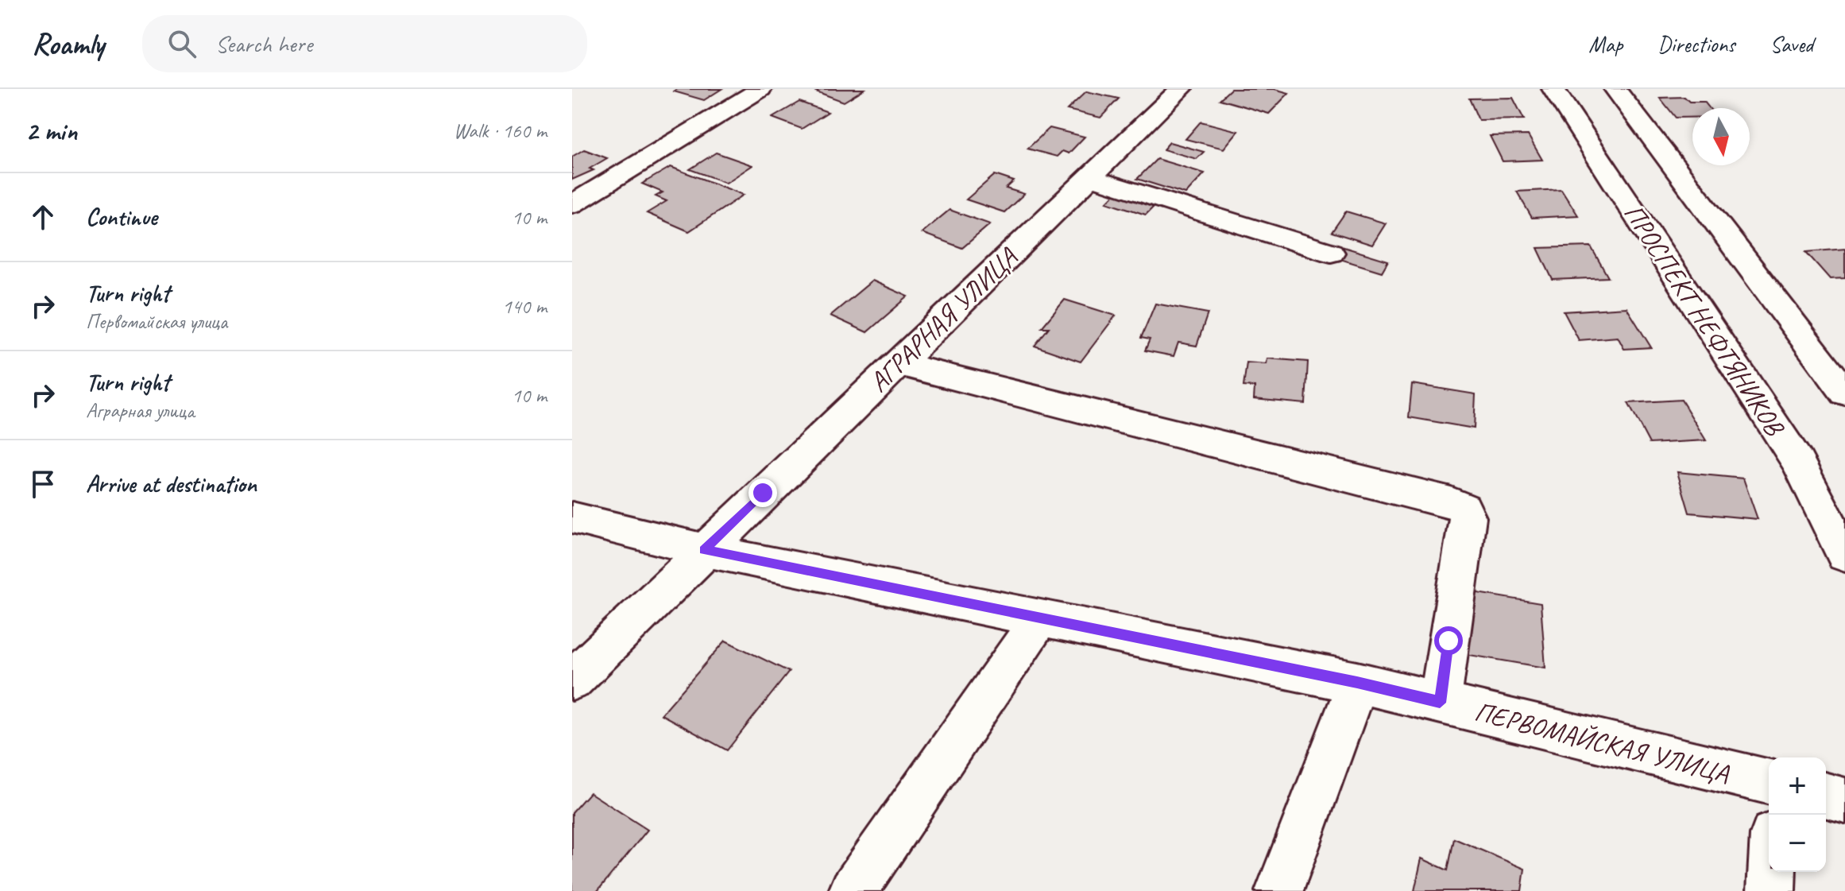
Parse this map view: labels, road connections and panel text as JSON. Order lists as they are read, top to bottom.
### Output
{
  "streets": {
    "street": ["ПРОСПЕКТ НЕФТЯНИКОВ", "АГРАРНАЯ УЛИЦА", "ПЕРВОМАЙСКАЯ УЛИЦА"]
  },
  "crossings": [
    ["АГРАРНАЯ УЛИЦА", "ПЕРВОМАЙСКАЯ УЛИЦА"]
  ],
  "north": "bottom",
  "page": {
    "header": "Roamly",
    "search": "Search here",
    "nav": ["Map", "Directions", "Saved"],
    "heading": ["2 min", "Walk · 160 m"],
    "list": [
      ["Continue", "10 m"],
      ["Turn right", "Первомайская улица", "140 m"],
      ["Turn right", "Аграрная улица", "10 m"],
      "Arrive at destination"
    ],
    "map_buttons": ["+", "−"]
  }
}
